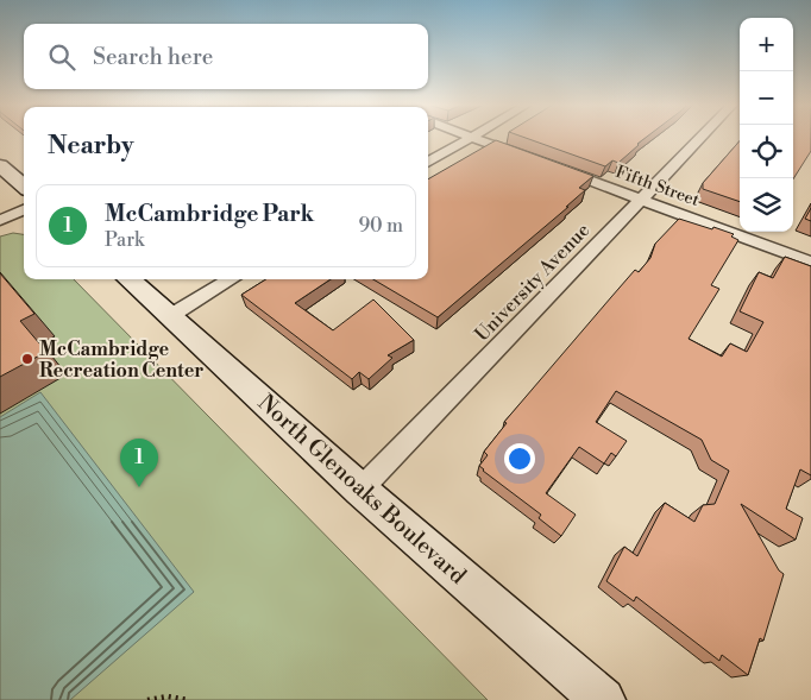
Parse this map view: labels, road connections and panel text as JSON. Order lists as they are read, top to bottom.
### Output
{
  "streets": {
    "main road": ["North Glenoaks Boulevard"],
    "street": ["Fifth Street", "University Avenue"]
  },
  "crossings": [
    ["Fifth Street", "University Avenue"],
    ["University Avenue", "North Glenoaks Boulevard"]
  ],
  "places": ["McCambridge Recreation Center"],
  "page": {
    "map_buttons": ["+", "−"],
    "search": "Search here",
    "heading": "Nearby",
    "list": [
      {
        "mark": "1",
        "name": "McCambridge Park",
        "note": "Park",
        "value": "90 m"
      }
    ],
    "pins": "1"
  }
}
